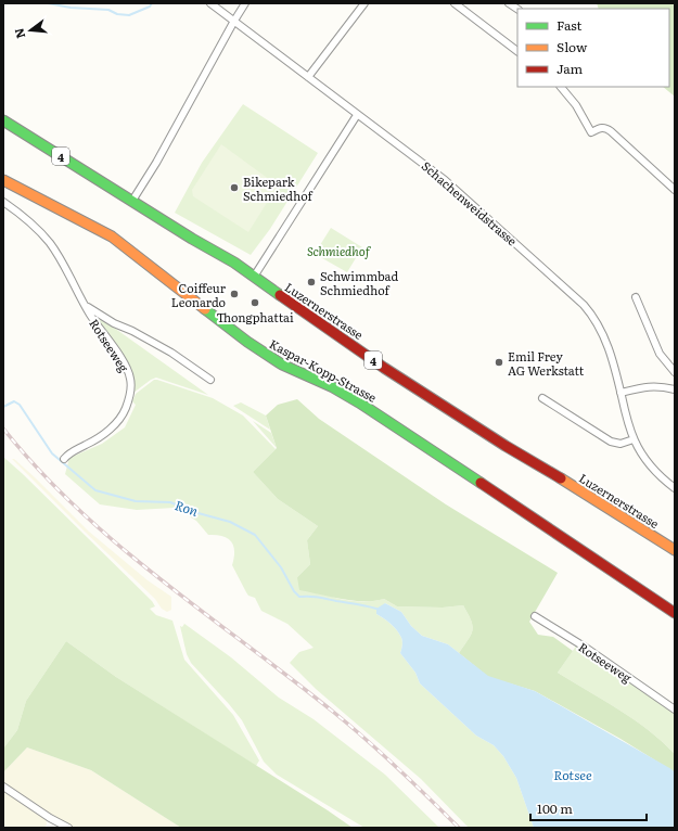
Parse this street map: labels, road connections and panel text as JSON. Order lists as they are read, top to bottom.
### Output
{
  "streets": {
    "street": [
      "4",
      "Schachenweidstrasse",
      "Luzernerstrasse",
      "Rotseeweg",
      "Kaspar-Kopp-Strasse"
    ]
  },
  "water": ["Ron", "Rotsee"],
  "parks": ["Schmiedhof"],
  "places": [
    "Bikepark Schmiedhof",
    "Schwimmbad Schmiedhof",
    "Coiffeur Leonardo",
    "Thongphattai",
    "Emil Frey AG Werkstatt"
  ],
  "legend": ["Fast", "Slow", "Jam"],
  "scale_bar": "100 m",
  "north": "left"
}
